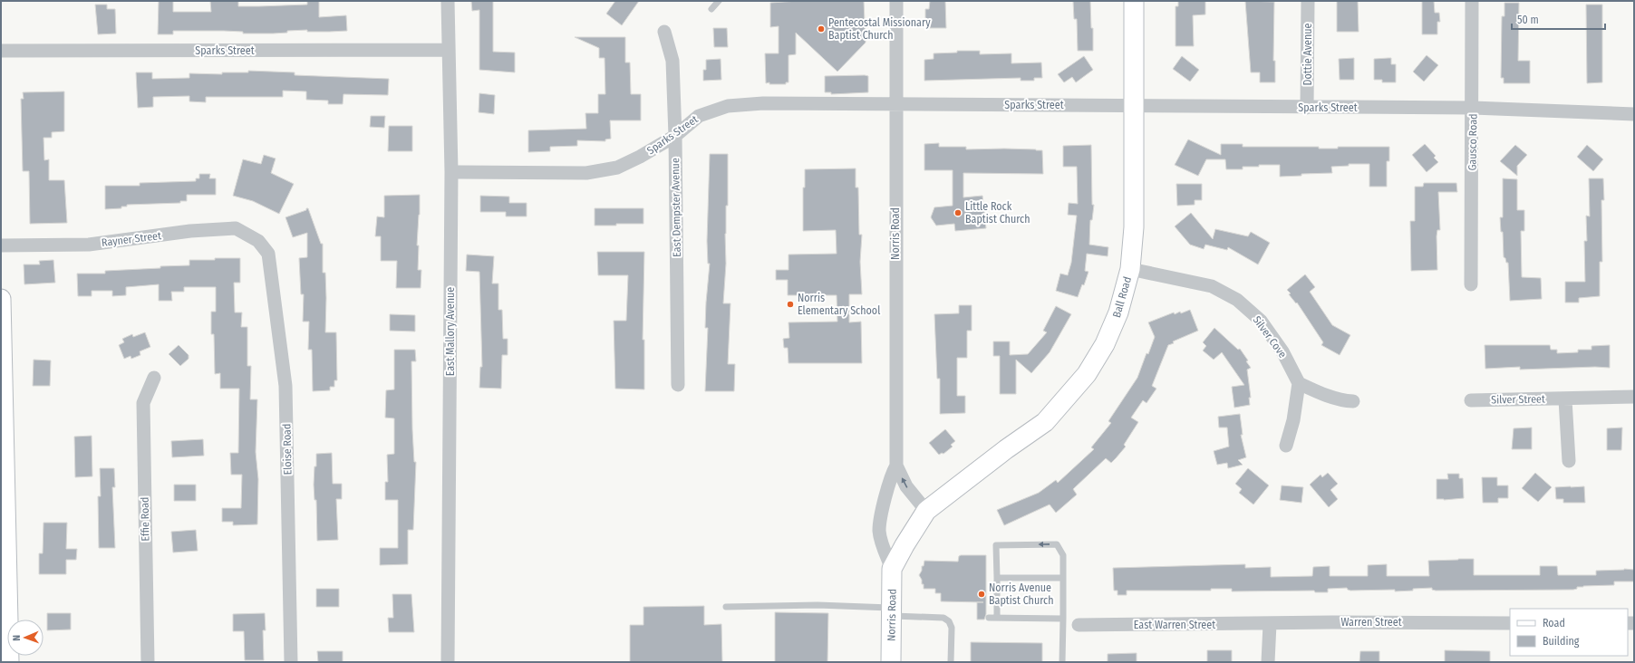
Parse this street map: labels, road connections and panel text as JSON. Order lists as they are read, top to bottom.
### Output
{
  "streets": {
    "main road": ["Norris Road", "Ball Road"],
    "street": [
      "Sparks Street",
      "Dottie Avenue",
      "Gausco Road",
      "East Dempster Avenue",
      "Rayner Street",
      "East Mallory Avenue",
      "Silver Cove",
      "Silver Street",
      "Eloise Road",
      "Effie Road",
      "Warren Street",
      "East Warren Street"
    ]
  },
  "crossings": [
    ["Sparks Street", "Dottie Avenue"],
    ["Sparks Street", "Gausco Road"],
    ["Sparks Street", "East Dempster Avenue"],
    ["Sparks Street", "Norris Road"],
    ["Sparks Street", "Ball Road"],
    ["Sparks Street", "East Mallory Avenue"],
    ["Norris Road", "Ball Road"],
    ["Rayner Street", "Eloise Road"],
    ["Ball Road", "Silver Cove"],
    ["Warren Street", "East Warren Street"]
  ],
  "places": [
    "Pentecostal Missionary Baptist Church",
    "Little Rock Baptist Church",
    "Norris Elementary School",
    "Norris Avenue Baptist Church"
  ],
  "legend": ["Road", "Building"],
  "scale_bar": "50 m",
  "north": "left"
}
